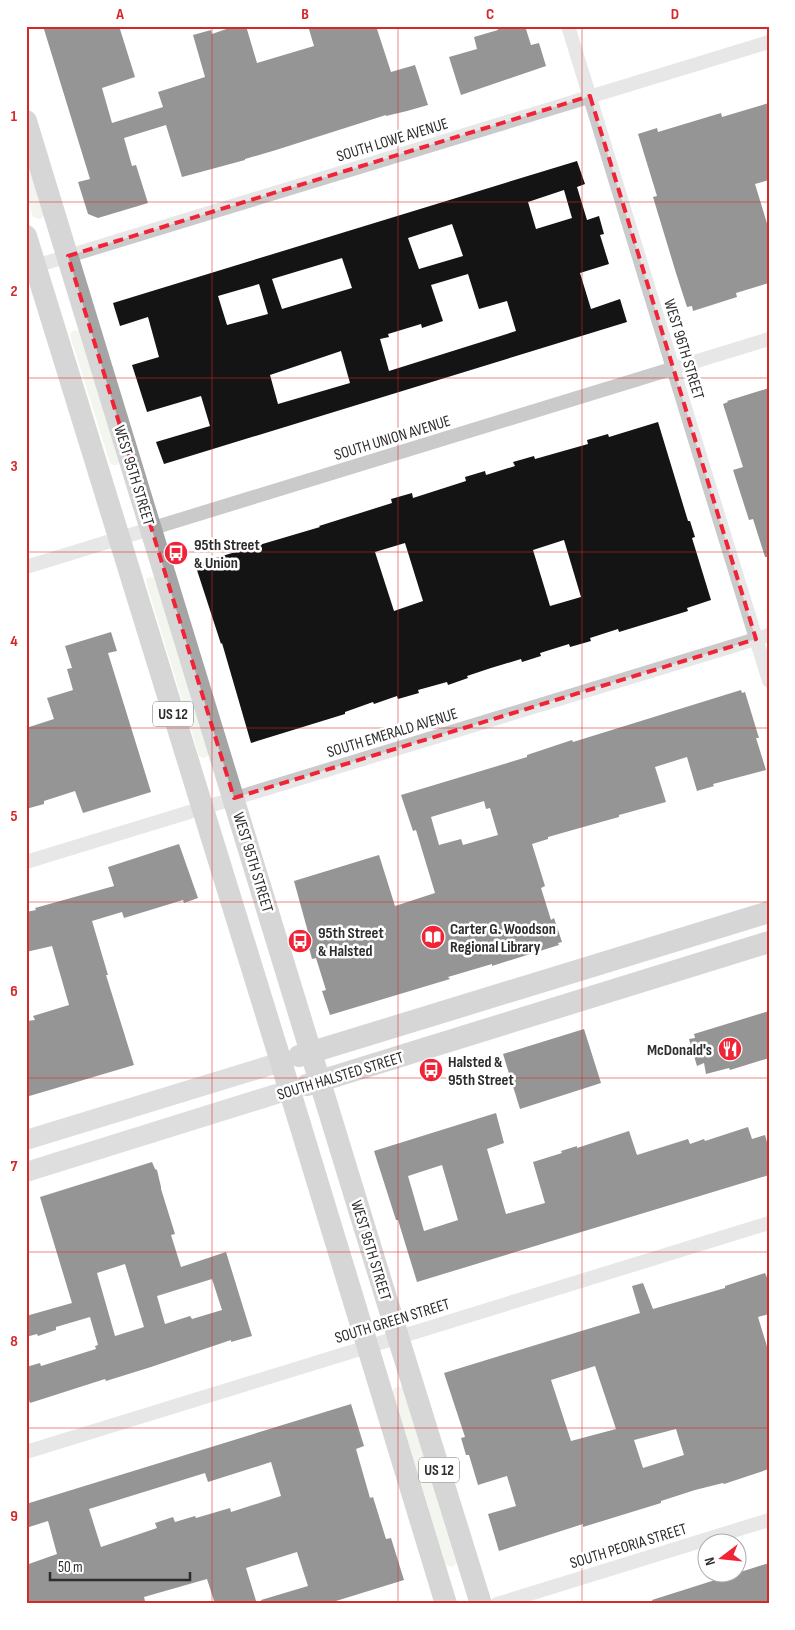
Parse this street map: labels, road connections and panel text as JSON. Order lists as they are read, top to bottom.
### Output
{
  "streets": {
    "main road": ["WEST 95TH STREET", "US 12", "SOUTH HALSTED STREET"],
    "street": [
      "SOUTH LOWE AVENUE",
      "WEST 96TH STREET",
      "SOUTH UNION AVENUE",
      "SOUTH EMERALD AVENUE",
      "SOUTH GREEN STREET",
      "SOUTH PEORIA STREET"
    ]
  },
  "crossings": [
    ["SOUTH LOWE AVENUE", "WEST 96TH STREET"],
    ["SOUTH LOWE AVENUE", "WEST 95TH STREET"],
    ["WEST 96TH STREET", "SOUTH UNION AVENUE"],
    ["WEST 96TH STREET", "SOUTH EMERALD AVENUE"],
    ["SOUTH UNION AVENUE", "WEST 95TH STREET"],
    ["WEST 95TH STREET", "SOUTH EMERALD AVENUE"],
    ["WEST 95TH STREET", "SOUTH HALSTED STREET"],
    ["WEST 95TH STREET", "SOUTH GREEN STREET"]
  ],
  "places": {
    "bus stop": ["95th Street & Union", "95th Street & Halsted", "Halsted & 95th Street"],
    "library": ["Carter G. Woodson Regional Library"],
    "restaurant": ["McDonald's"]
  },
  "scale_bar": "50 m",
  "north": "left",
  "grid": {
    "columns": [
      "A",
      "B",
      "C",
      "D"
    ],
    "rows": [
      "1",
      "2",
      "3",
      "4",
      "5",
      "6",
      "7",
      "8",
      "9"
    ]
  }
}
